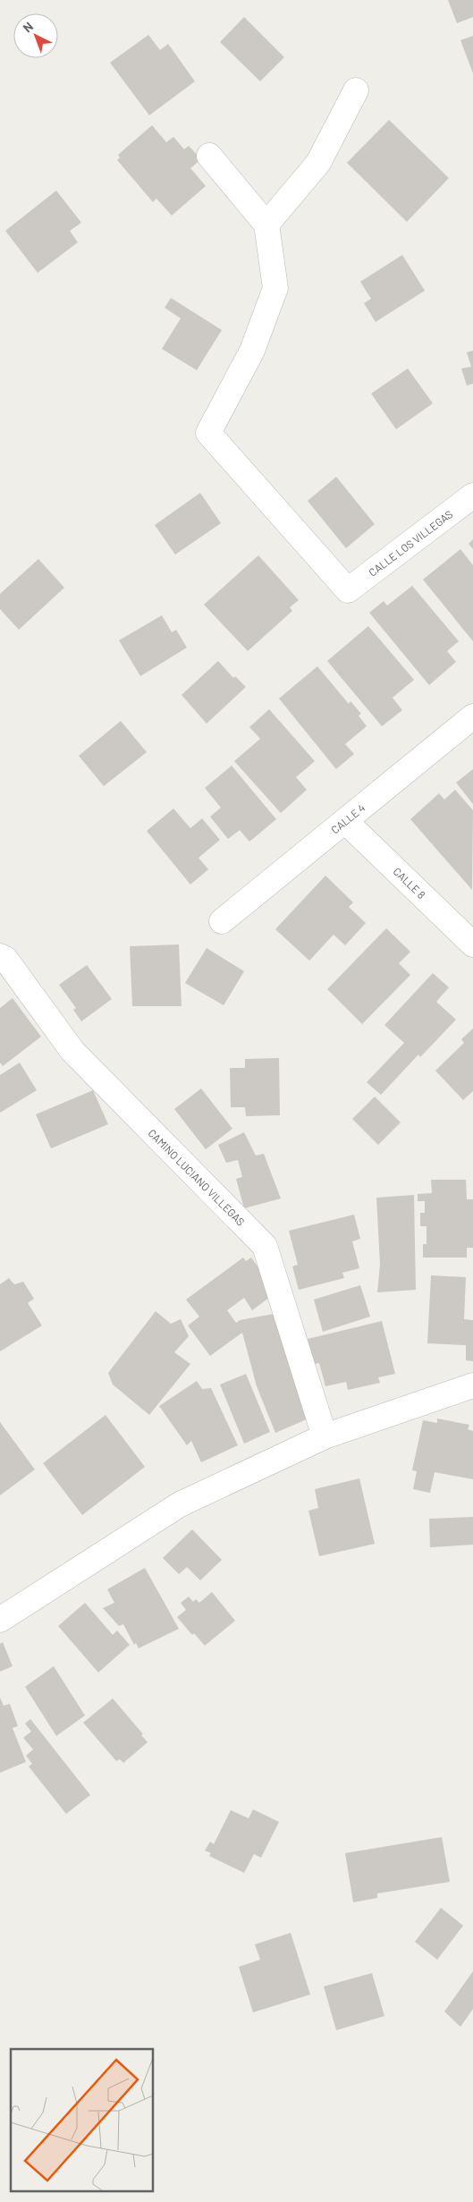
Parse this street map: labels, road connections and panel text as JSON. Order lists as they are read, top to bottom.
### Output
{
  "streets": {
    "street": [
      "CALLE LOS VILLEGAS",
      "CALLE 4",
      "CALLE 8",
      "CAMINO LUCIANO VILLEGAS"
    ]
  },
  "crossings": [
    ["CALLE 4", "CALLE 8"]
  ],
  "north": "top left"
}
